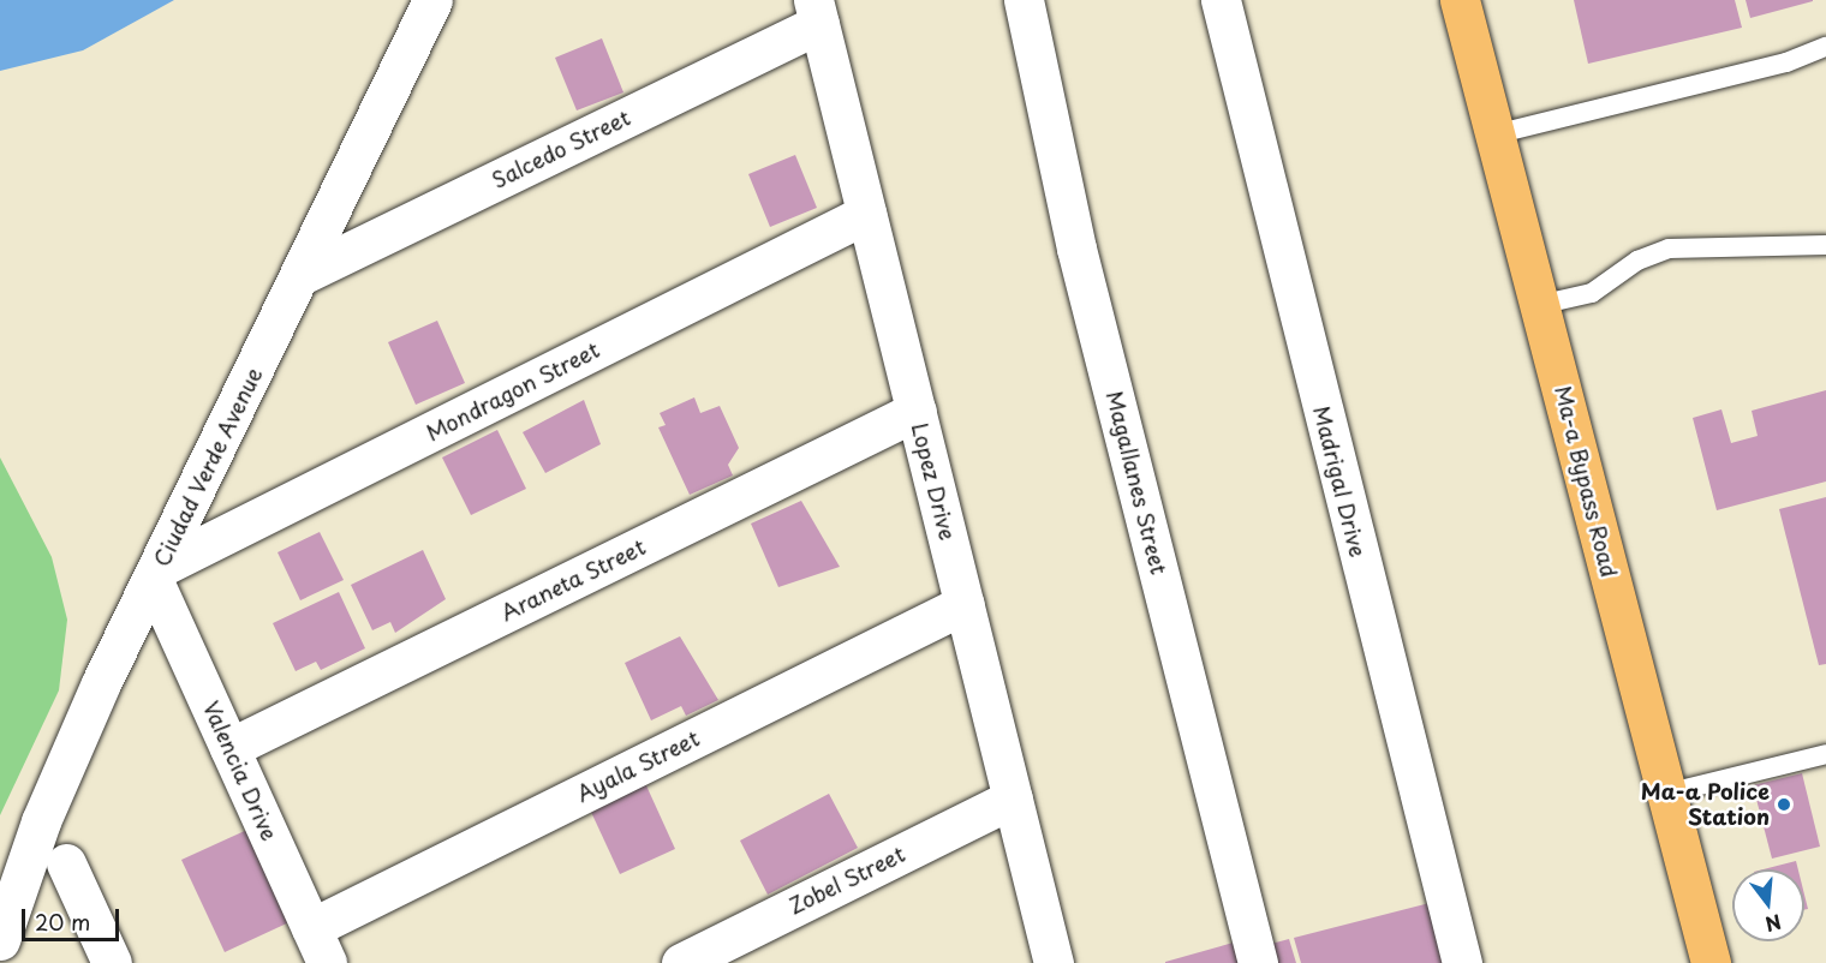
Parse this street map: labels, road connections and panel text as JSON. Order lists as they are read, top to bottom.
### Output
{
  "streets": {
    "main road": ["Ma-a Bypass Road"],
    "street": [
      "Salcedo Street",
      "Mondragon Street",
      "Ciudad Verde Avenue",
      "Lopez Drive",
      "Madrigal Drive",
      "Magallanes Street",
      "Araneta Street",
      "Ayala Street",
      "Valencia Drive",
      "Zobel Street"
    ]
  },
  "crossings": [
    ["Salcedo Street", "Ciudad Verde Avenue"],
    ["Salcedo Street", "Lopez Drive"],
    ["Mondragon Street", "Ciudad Verde Avenue"],
    ["Mondragon Street", "Lopez Drive"],
    ["Mondragon Street", "Valencia Drive"],
    ["Ciudad Verde Avenue", "Valencia Drive"],
    ["Lopez Drive", "Araneta Street"],
    ["Lopez Drive", "Ayala Street"],
    ["Lopez Drive", "Zobel Street"],
    ["Araneta Street", "Valencia Drive"],
    ["Ayala Street", "Valencia Drive"]
  ],
  "places": ["Ma-a Police Station"],
  "scale_bar": "20 m",
  "north": "bottom"
}
